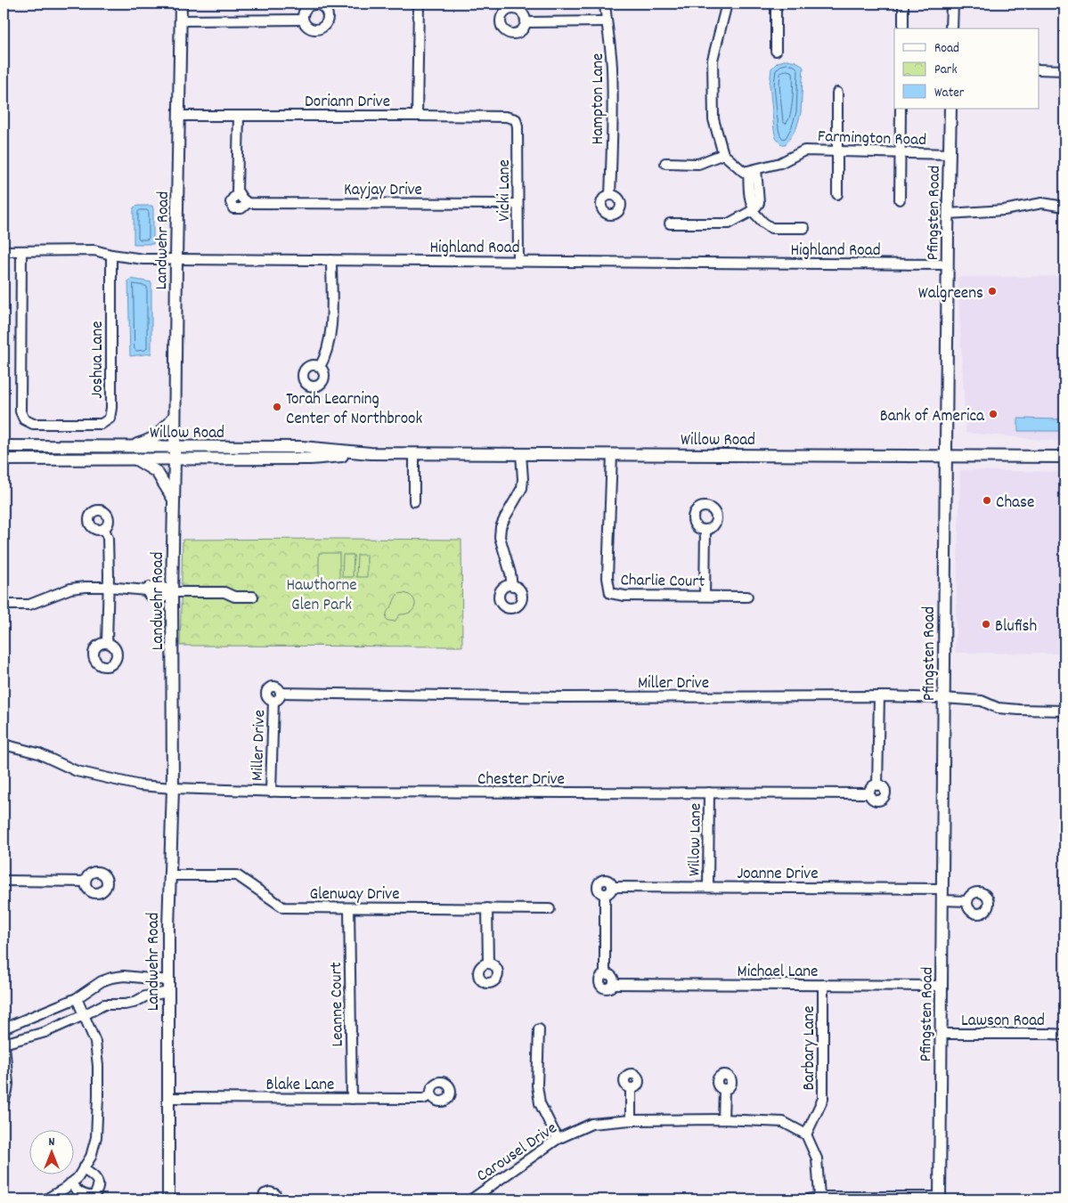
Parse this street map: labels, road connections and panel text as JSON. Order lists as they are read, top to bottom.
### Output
{
  "streets": {
    "main road": ["Pfingsten Road", "Landwehr Road", "Willow Road"],
    "street": [
      "Hampton Lane",
      "Doriann Drive",
      "Farmington Road",
      "Kayjay Drive",
      "Vicki Lane",
      "Highland Road",
      "Joshua Lane",
      "Charlie Court",
      "Miller Drive",
      "Chester Drive",
      "Willow Lane",
      "Joanne Drive",
      "Glenway Drive",
      "Michael Lane",
      "Leanne Court",
      "Lawson Road",
      "Barbary Lane",
      "Blake Lane",
      "Carousel Drive"
    ]
  },
  "crossings": [
    ["Doriann Drive", "Kayjay Drive"],
    ["Doriann Drive", "Vicki Lane"],
    ["Doriann Drive", "Landwehr Road"],
    ["Farmington Road", "Pfingsten Road"],
    ["Kayjay Drive", "Vicki Lane"],
    ["Vicki Lane", "Highland Road"],
    ["Pfingsten Road", "Highland Road"],
    ["Pfingsten Road", "Willow Road"],
    ["Pfingsten Road", "Miller Drive"],
    ["Pfingsten Road", "Joanne Drive"],
    ["Pfingsten Road", "Michael Lane"],
    ["Pfingsten Road", "Lawson Road"],
    ["Landwehr Road", "Highland Road"],
    ["Landwehr Road", "Willow Road"],
    ["Landwehr Road", "Chester Drive"],
    ["Landwehr Road", "Glenway Drive"],
    ["Landwehr Road", "Blake Lane"],
    ["Highland Road", "Joshua Lane"],
    ["Willow Road", "Charlie Court"],
    ["Miller Drive", "Chester Drive"],
    ["Chester Drive", "Willow Lane"],
    ["Willow Lane", "Joanne Drive"],
    ["Joanne Drive", "Michael Lane"],
    ["Glenway Drive", "Leanne Court"],
    ["Michael Lane", "Barbary Lane"],
    ["Leanne Court", "Blake Lane"],
    ["Barbary Lane", "Carousel Drive"]
  ],
  "parks": ["Hawthorne Glen Park"],
  "places": [
    "Walgreens",
    "Torah Learning Center of Northbrook",
    "Bank of America",
    "Chase",
    "Blufish"
  ],
  "legend": ["Road", "Park", "Water"],
  "north": "top"
}
